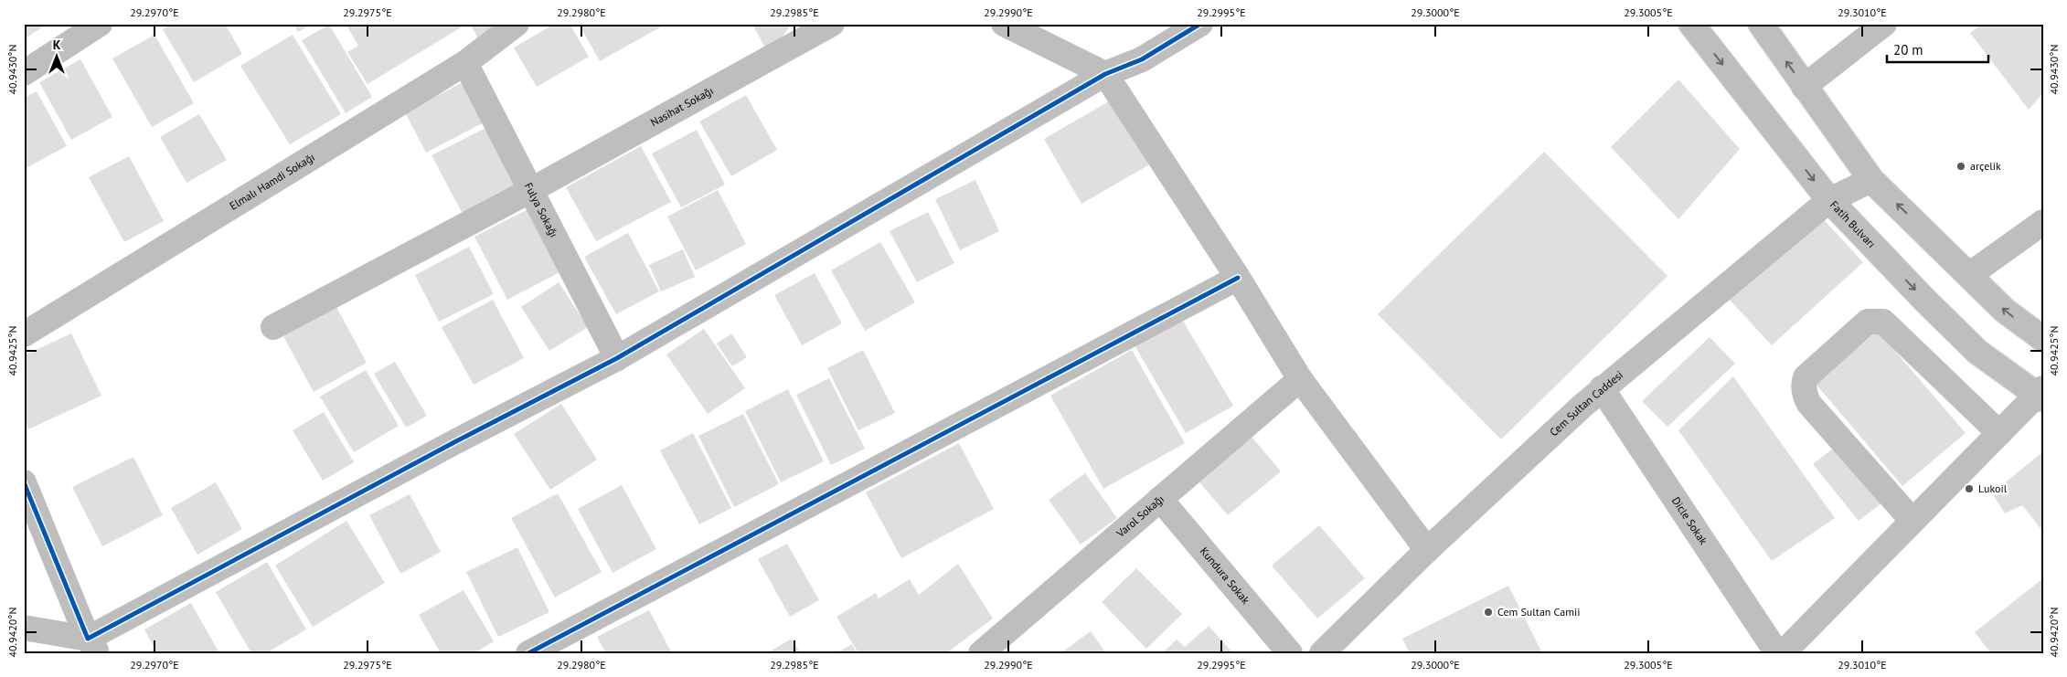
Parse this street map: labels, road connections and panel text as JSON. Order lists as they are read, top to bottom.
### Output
{
  "streets": {
    "street": [
      "Nasihat Sokağı",
      "Elmalı Hamdi Sokağı",
      "Fulya Sokağı",
      "Fatih Bulvarı",
      "Cem Sultan Caddesi",
      "Varol Sokağı",
      "Dicle Sokak",
      "Kundura Sokak"
    ]
  },
  "crossings": [
    ["Nasihat Sokağı", "Fulya Sokağı"],
    ["Elmalı Hamdi Sokağı", "Fulya Sokağı"],
    ["Fatih Bulvarı", "Cem Sultan Caddesi"],
    ["Cem Sultan Caddesi", "Dicle Sokak"],
    ["Varol Sokağı", "Kundura Sokak"]
  ],
  "places": ["arçelik", "Lukoil", "Cem Sultan Camii"],
  "scale_bar": "20 m",
  "north": "top",
  "coordinates": [
    "29.2970°E",
    "29.2975°E",
    "29.2980°E",
    "29.2985°E",
    "29.2990°E",
    "29.2995°E",
    "29.3000°E",
    "29.3005°E",
    "29.3010°E",
    "40.9430°N",
    "40.9425°N",
    "40.9420°N"
  ]
}
